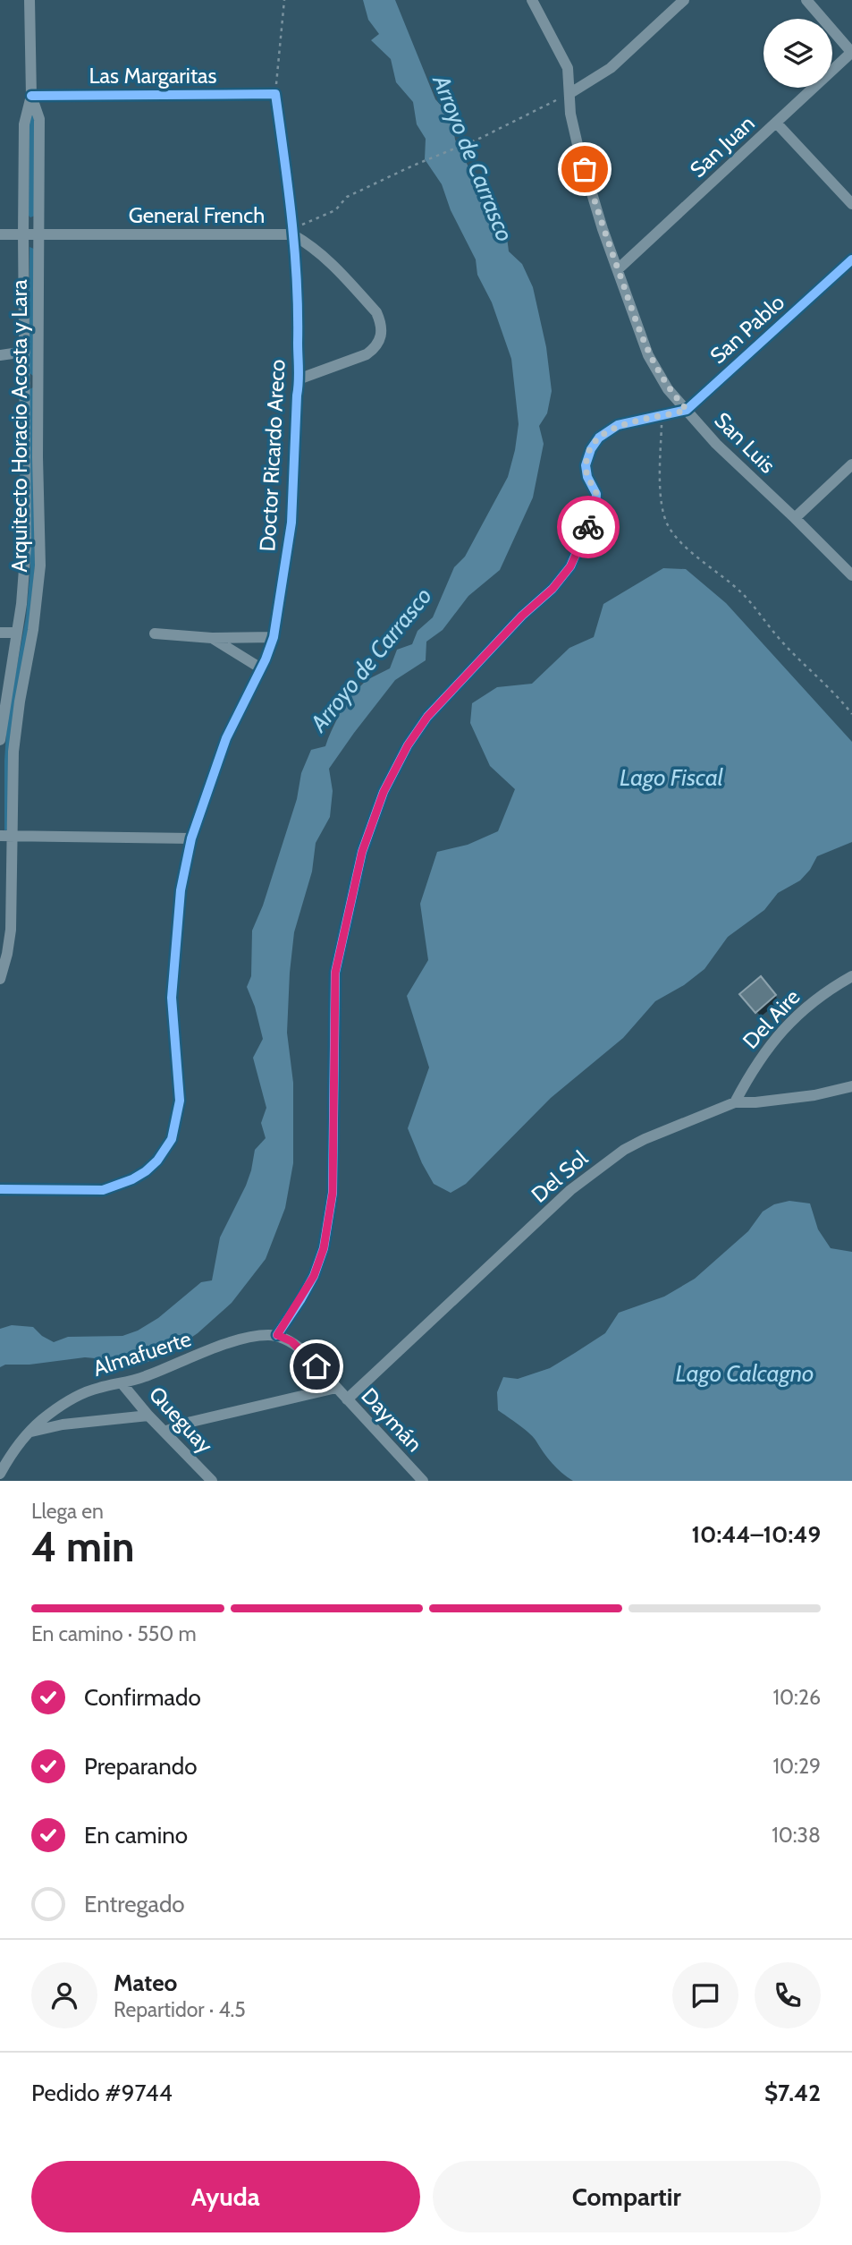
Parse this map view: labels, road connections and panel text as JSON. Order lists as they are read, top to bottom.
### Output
{
  "streets": {
    "street": [
      "Las Margaritas",
      "San Juan",
      "General French",
      "San Pablo",
      "Arquitecto Horacio Acosta y Lara",
      "San Luis",
      "Doctor Ricardo Areco",
      "Del Aire",
      "Del Sol",
      "Almafuerte",
      "Queguay",
      "Daymán"
    ]
  },
  "crossings": [
    ["Las Margaritas", "Arquitecto Horacio Acosta y Lara"],
    ["Las Margaritas", "Doctor Ricardo Areco"],
    ["San Juan", "San Luis"],
    ["General French", "Arquitecto Horacio Acosta y Lara"],
    ["General French", "San Luis"],
    ["General French", "Doctor Ricardo Areco"],
    ["San Pablo", "San Luis"],
    ["San Pablo", "Almafuerte"],
    ["San Pablo", "Daymán"],
    ["Del Aire", "Del Sol"],
    ["Del Sol", "Daymán"],
    ["Almafuerte", "Queguay"],
    ["Almafuerte", "Daymán"]
  ],
  "water": ["Arroyo de Carrasco", "Lago Fiscal", "Lago Calcagno"],
  "page": {
    "heading": ["4 min", "Llega en", "10:44–10:49"],
    "panel": [
      "Mateo",
      "Repartidor · 4.5",
      "Pedido #9744",
      "$7.42"
    ],
    "bar": "En camino · 550 m",
    "list": [
      ["Confirmado", "10:26"],
      ["Preparando", "10:29"],
      ["En camino", "10:38"],
      "Entregado"
    ],
    "buttons": ["Ayuda", "Compartir"]
  }
}
